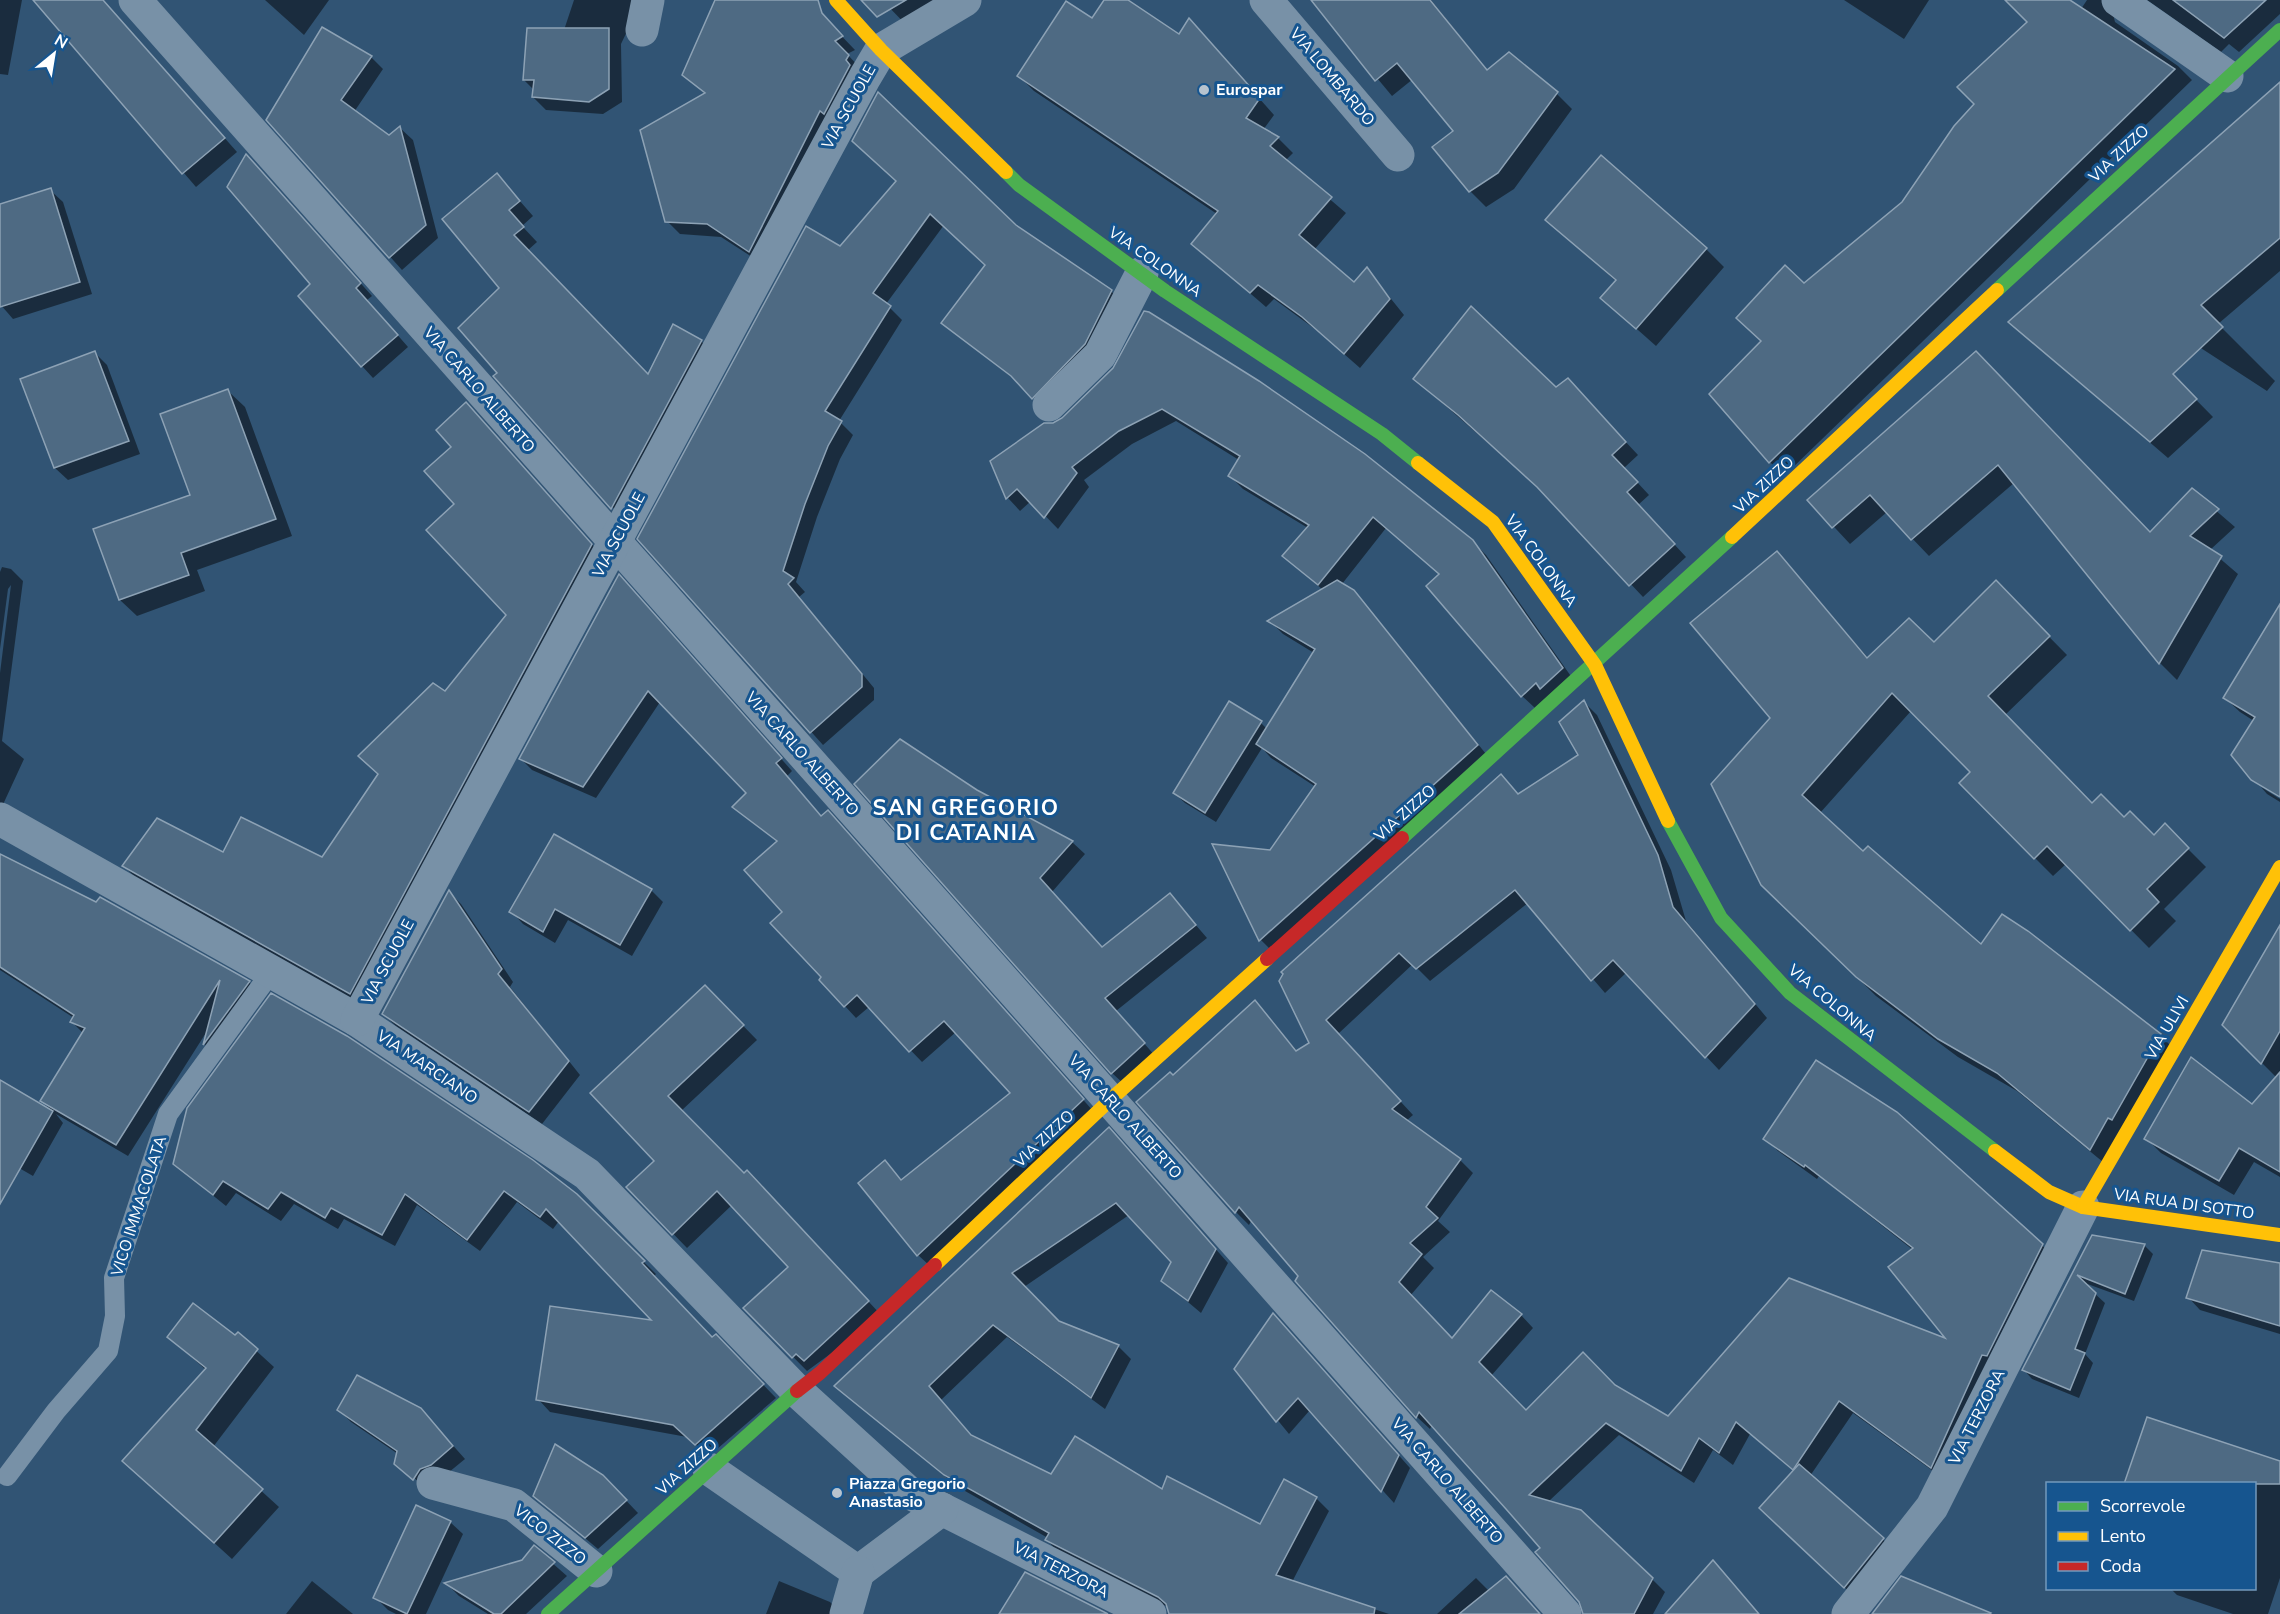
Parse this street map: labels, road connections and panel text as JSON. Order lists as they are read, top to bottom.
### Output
{
  "streets": {
    "street": [
      "VIA LOMBARDO",
      "VIA SCUOLE",
      "VIA ZIZZO",
      "VIA COLONNA",
      "VIA CARLO ALBERTO",
      "VIA ULIVI",
      "VIA MARCIANO",
      "VIA RUA DI SOTTO",
      "VIA TERZORA",
      "VICO ZIZZO"
    ],
    "lane": ["VICO IMMACOLATA"]
  },
  "crossings": [
    ["VIA SCUOLE", "VIA COLONNA"],
    ["VIA SCUOLE", "VIA CARLO ALBERTO"],
    ["VIA SCUOLE", "VIA MARCIANO"],
    ["VIA ZIZZO", "VIA COLONNA"],
    ["VIA ZIZZO", "VIA CARLO ALBERTO"],
    ["VIA ZIZZO", "VIA MARCIANO"],
    ["VIA ZIZZO", "VICO ZIZZO"],
    ["VIA COLONNA", "VIA ULIVI"],
    ["VIA COLONNA", "VIA RUA DI SOTTO"],
    ["VIA COLONNA", "VIA TERZORA"],
    ["VIA ULIVI", "VIA RUA DI SOTTO"],
    ["VIA ULIVI", "VIA TERZORA"],
    ["VIA MARCIANO", "VICO IMMACOLATA"],
    ["VIA MARCIANO", "VIA TERZORA"],
    ["VIA RUA DI SOTTO", "VIA TERZORA"]
  ],
  "districts": ["SAN GREGORIO DI CATANIA"],
  "places": ["Eurospar", "Piazza Gregorio Anastasio"],
  "legend": ["Scorrevole", "Lento", "Coda"],
  "north": "top right"
}
